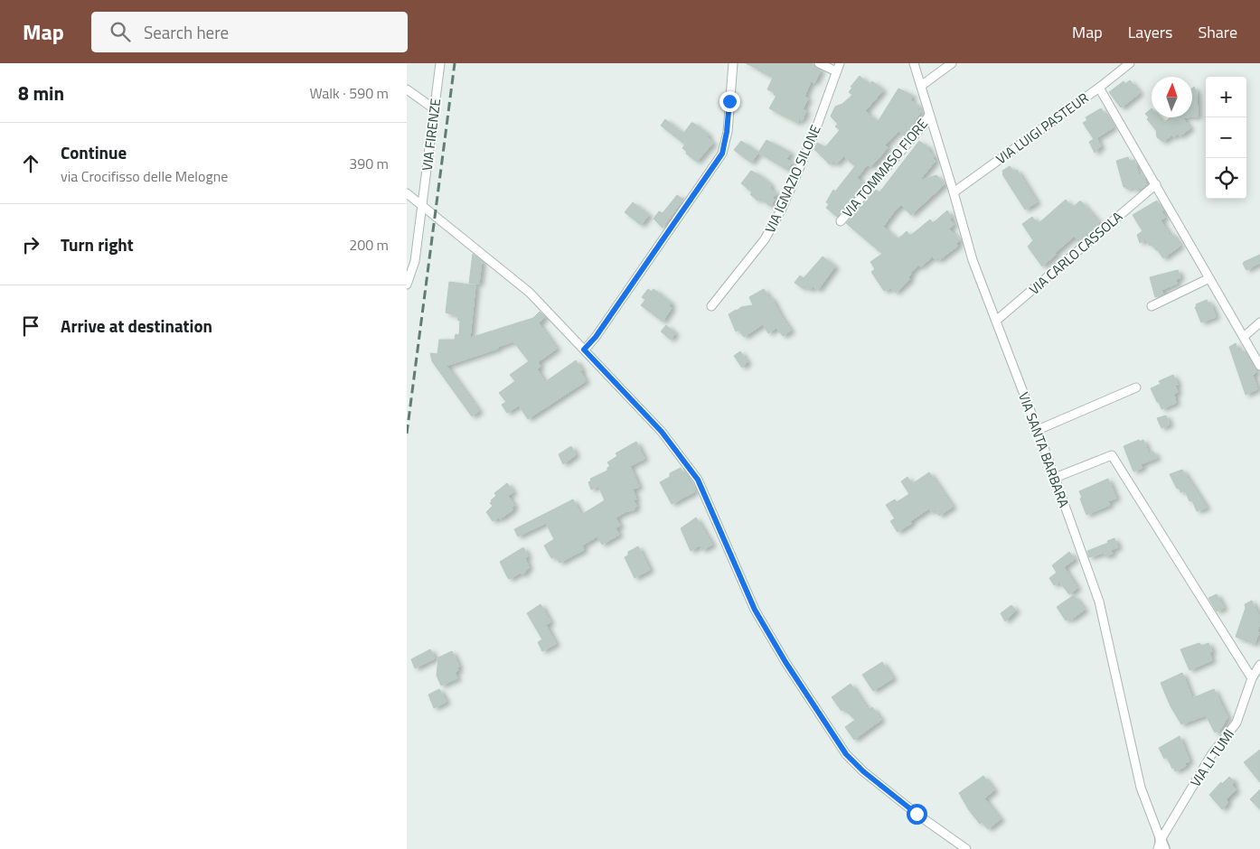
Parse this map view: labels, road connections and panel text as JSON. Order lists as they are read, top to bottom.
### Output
{
  "streets": {
    "street": [
      "VIA LUIGI PASTEUR",
      "VIA FIRENZE",
      "VIA TOMMASO FIORE",
      "VIA IGNAZIO SILONE",
      "VIA CARLO CASSOLA",
      "VIA SANTA BARBARA",
      "VIA LI TUMI"
    ]
  },
  "crossings": [
    ["VIA LUIGI PASTEUR", "VIA SANTA BARBARA"],
    ["VIA TOMMASO FIORE", "VIA SANTA BARBARA"],
    ["VIA CARLO CASSOLA", "VIA SANTA BARBARA"],
    ["VIA SANTA BARBARA", "VIA LI TUMI"]
  ],
  "north": "top",
  "page": {
    "header": "Map",
    "search": "Search here",
    "nav": ["Map", "Layers", "Share"],
    "heading": ["8 min", "Walk · 590 m"],
    "map_buttons": ["+", "−"],
    "list": [
      ["Continue", "via Crocifisso delle Melogne", "390 m"],
      ["Turn right", "200 m"],
      "Arrive at destination"
    ]
  }
}
